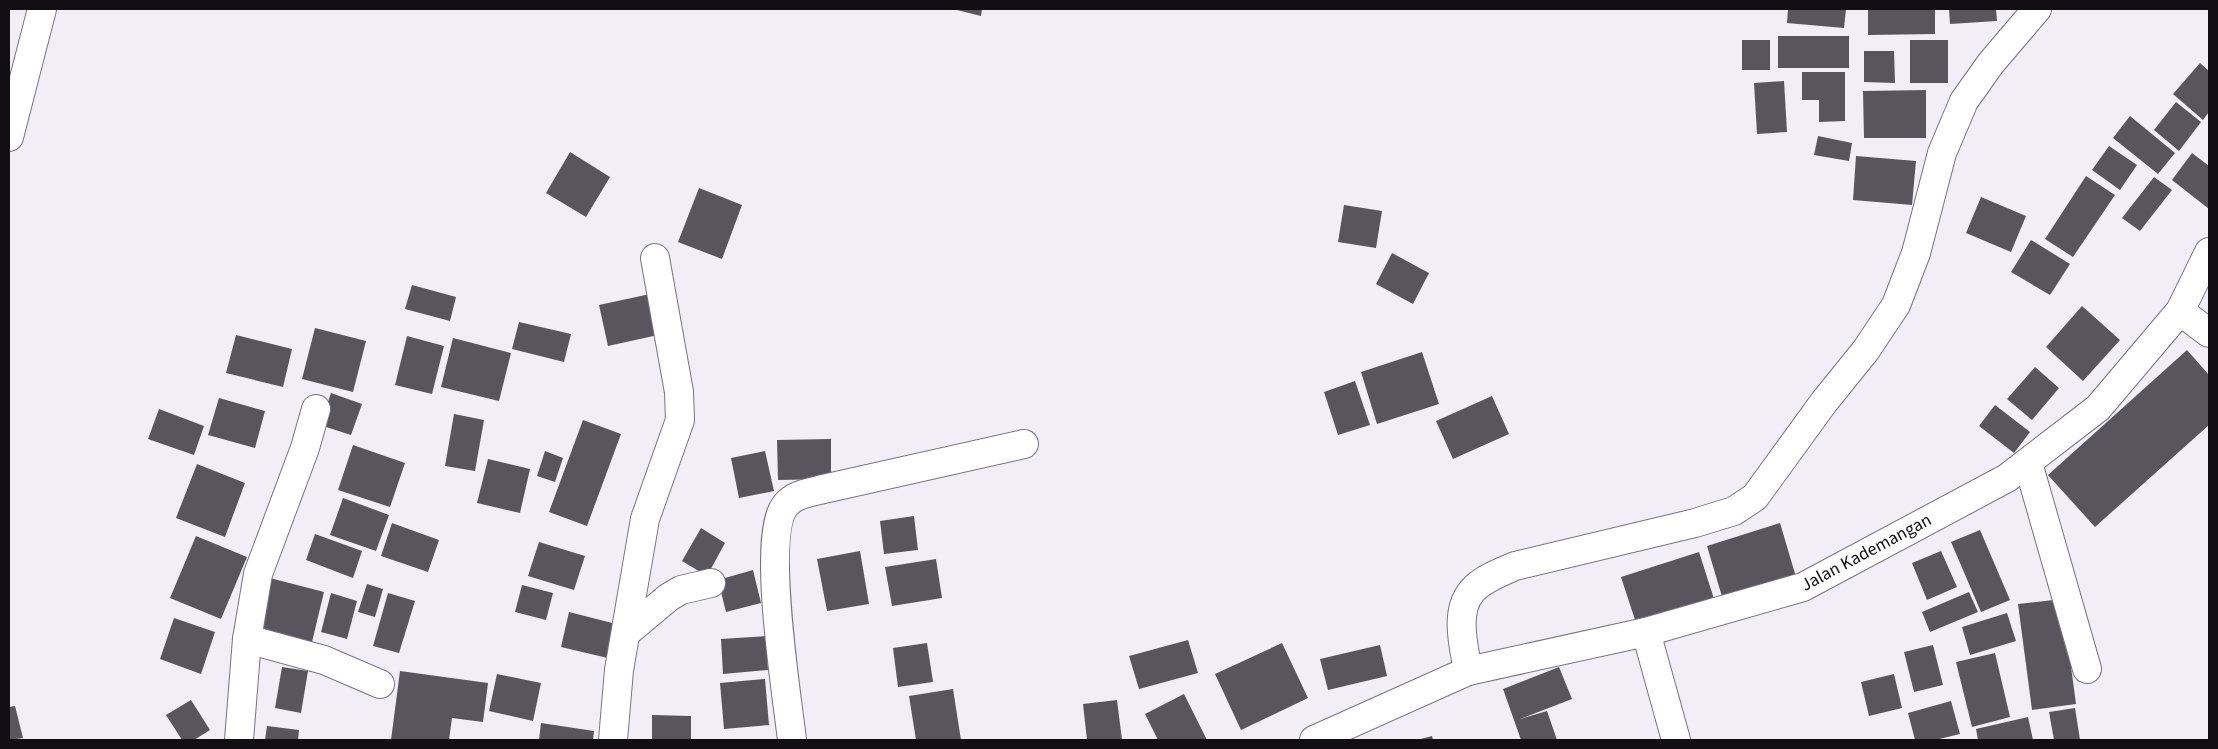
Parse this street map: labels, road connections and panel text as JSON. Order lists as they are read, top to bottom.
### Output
{
  "streets": {
    "street": ["Jalan Kademangan"]
  }
}
